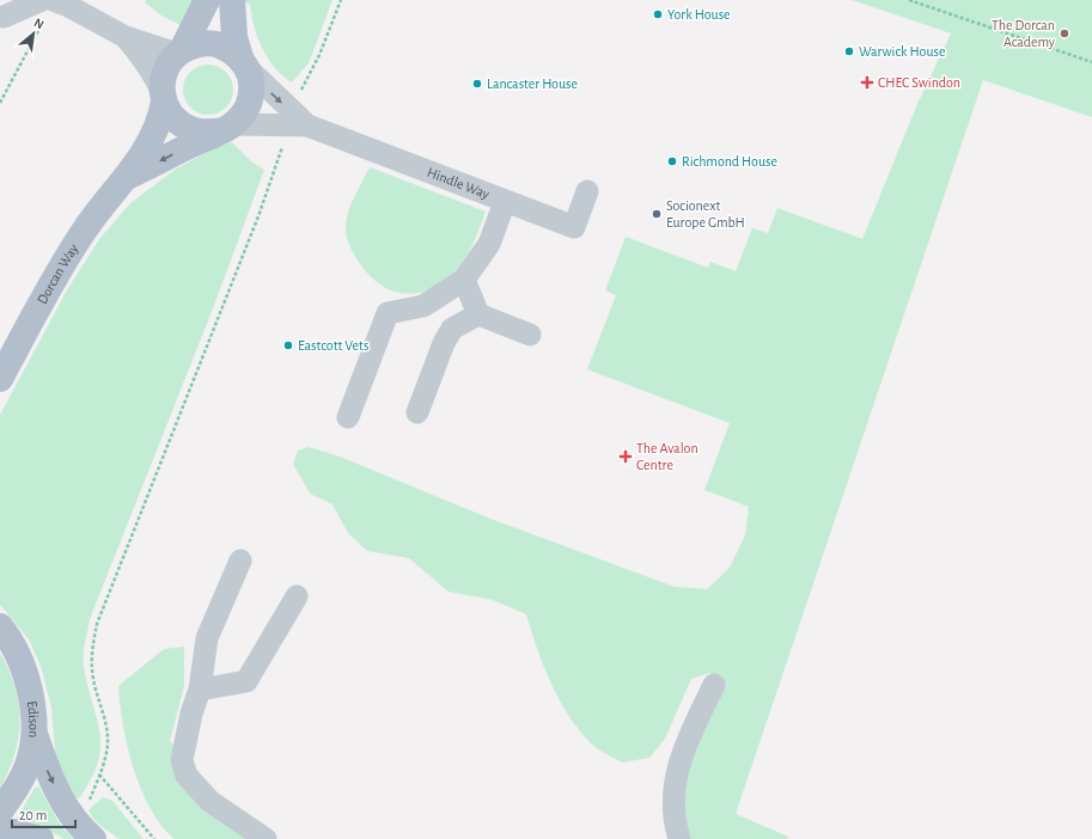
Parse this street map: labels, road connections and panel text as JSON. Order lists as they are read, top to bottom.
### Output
{
  "streets": {
    "main road": ["Dorcan Way", "Edison"],
    "street": ["Hindle Way"]
  },
  "crossings": [
    ["Hindle Way", "Dorcan Way"]
  ],
  "places": {
    "other": [
      "York House",
      "The Dorcan Academy",
      "Warwick House",
      "Lancaster House",
      "Richmond House",
      "Socionext Europe GmbH",
      "Eastcott Vets"
    ],
    "health": ["CHEC Swindon", "The Avalon Centre"]
  },
  "scale_bar": "20 m",
  "north": "top right"
}
